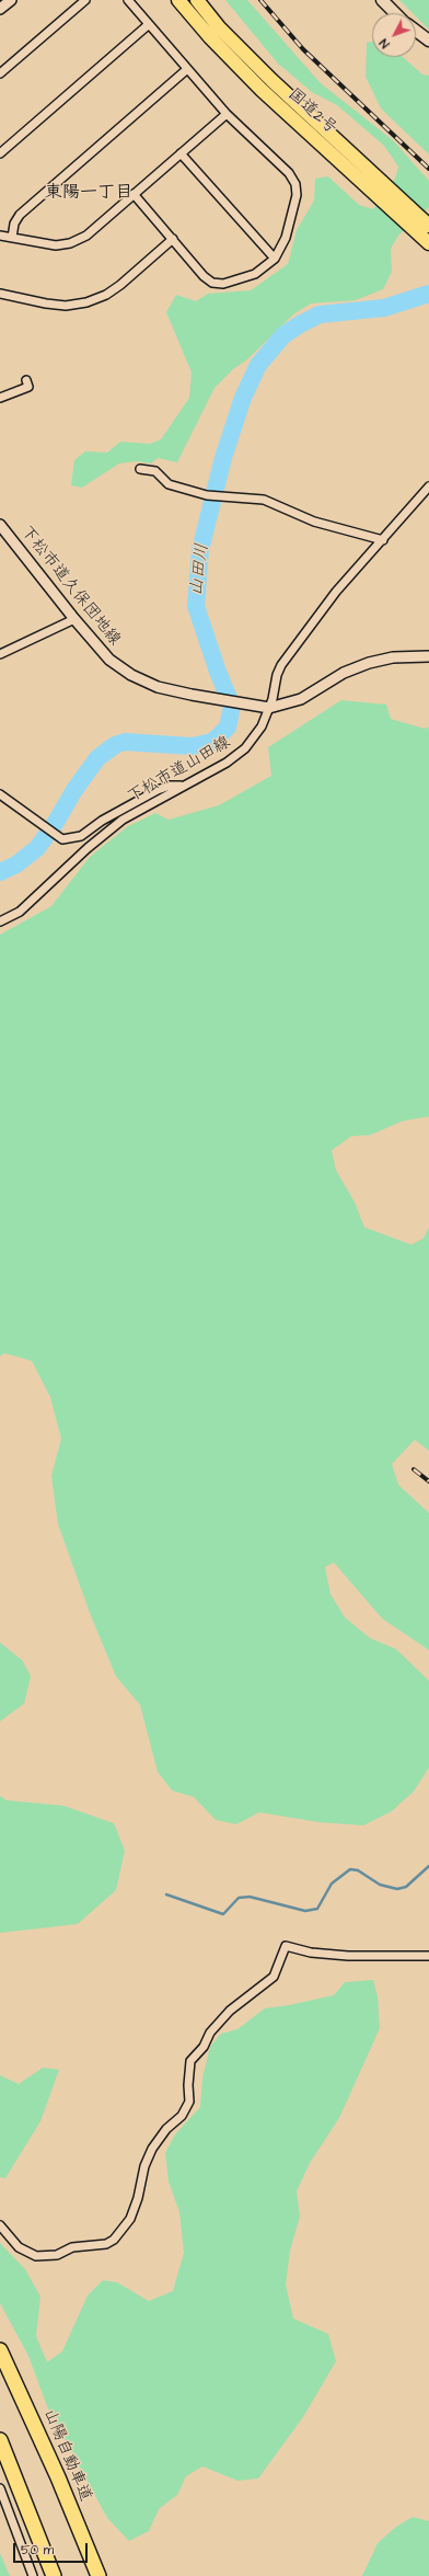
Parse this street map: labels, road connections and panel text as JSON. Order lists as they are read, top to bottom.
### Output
{
  "streets": {
    "highway": ["国道2号", "山陽自動車道"],
    "street": ["下松市道久保団地線", "下松市道山田線"]
  },
  "crossings": [
    ["下松市道久保団地線", "下松市道山田線"]
  ],
  "districts": ["東陽一丁目"],
  "water": ["山田川"],
  "scale_bar": "50 m",
  "north": "bottom left"
}
